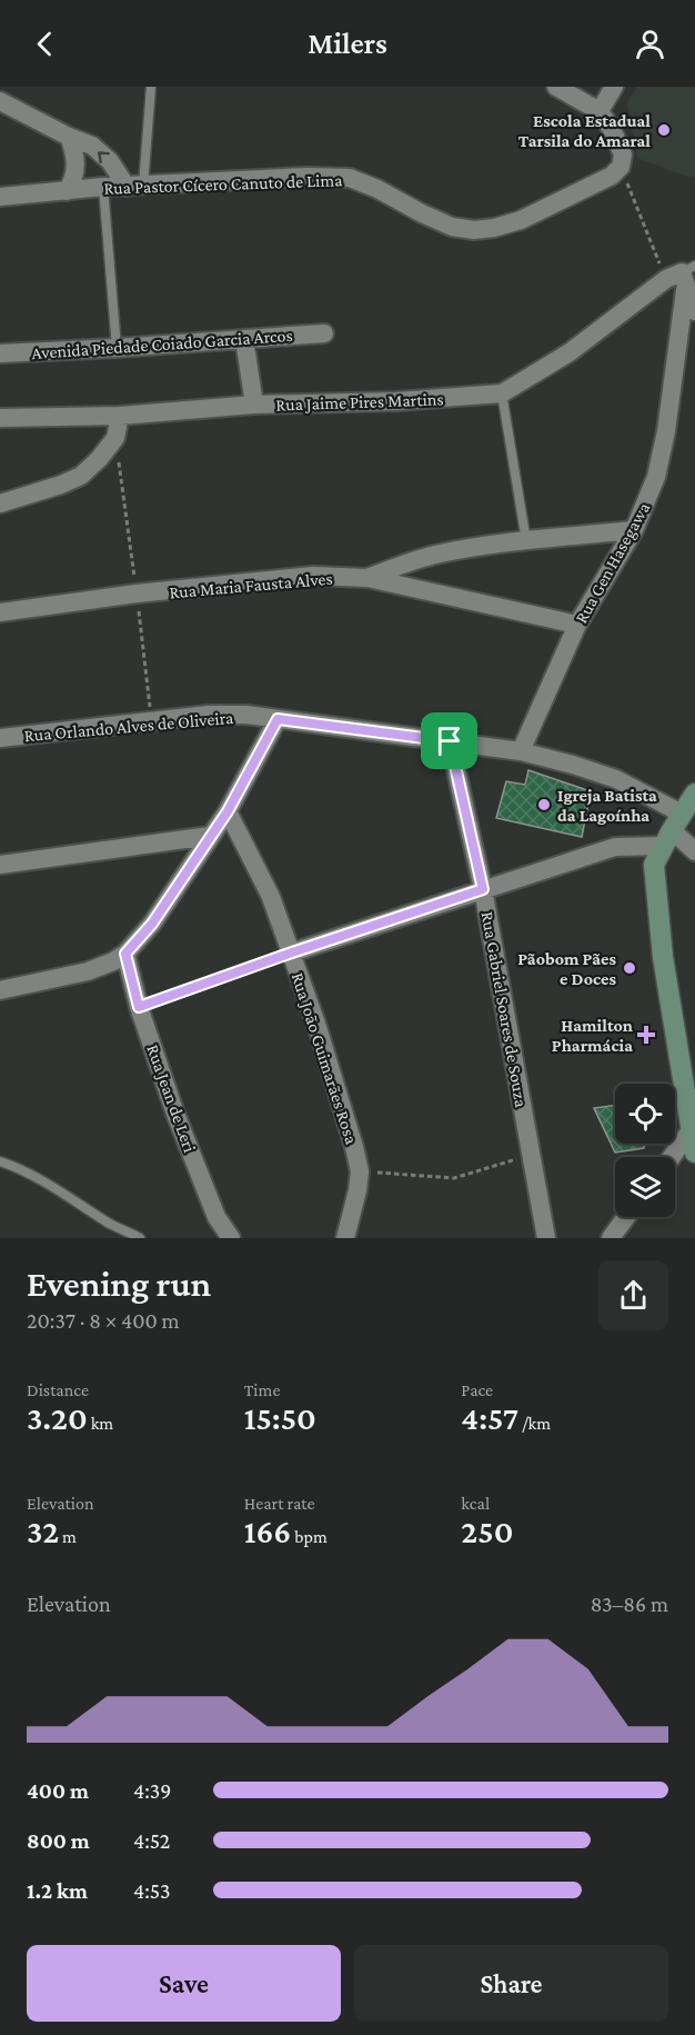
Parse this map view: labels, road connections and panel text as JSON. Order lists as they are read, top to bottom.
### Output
{
  "streets": {
    "street": [
      "Rua Pastor Cícero Canuto de Lima",
      "Avenida Piedade Coiado Garcia Arcos",
      "Rua Jaime Pires Martins",
      "Rua Gen Hasegawa",
      "Rua Maria Fausta Alves",
      "Rua Orlando Alves de Oliveira",
      "Rua Gabriel Soares de Souza",
      "Rua João Guimarães Rosa",
      "Rua Jean de Leri"
    ]
  },
  "crossings": [
    ["Rua Jaime Pires Martins", "Rua Gen Hasegawa"],
    ["Rua Gen Hasegawa", "Rua Maria Fausta Alves"],
    ["Rua Gen Hasegawa", "Rua Orlando Alves de Oliveira"],
    ["Rua Orlando Alves de Oliveira", "Rua Gabriel Soares de Souza"]
  ],
  "places": {
    "other": ["Escola Estadual Tarsila do Amaral", "Igreja Batista da Lagoínha", "Pãobom Pães e Doces"],
    "health": ["Hamilton Pharmácia"]
  },
  "page": {
    "header": "Milers",
    "heading": ["Evening run", "20:37 · 8 × 400 m"],
    "stats": [
      ["Distance", "3.20 km"],
      ["Time", "15:50"],
      ["Pace", "4:57 /km"],
      ["Elevation", "32 m"],
      ["Heart rate", "166 bpm"],
      ["kcal", "250"]
    ],
    "chart": ["Elevation", "83–86 m"],
    "list": [
      {
        "name": "400 m",
        "note": "4:39"
      },
      {
        "name": "800 m",
        "note": "4:52"
      },
      {
        "name": "1.2 km",
        "note": "4:53"
      }
    ],
    "buttons": ["Save", "Share"]
  }
}
